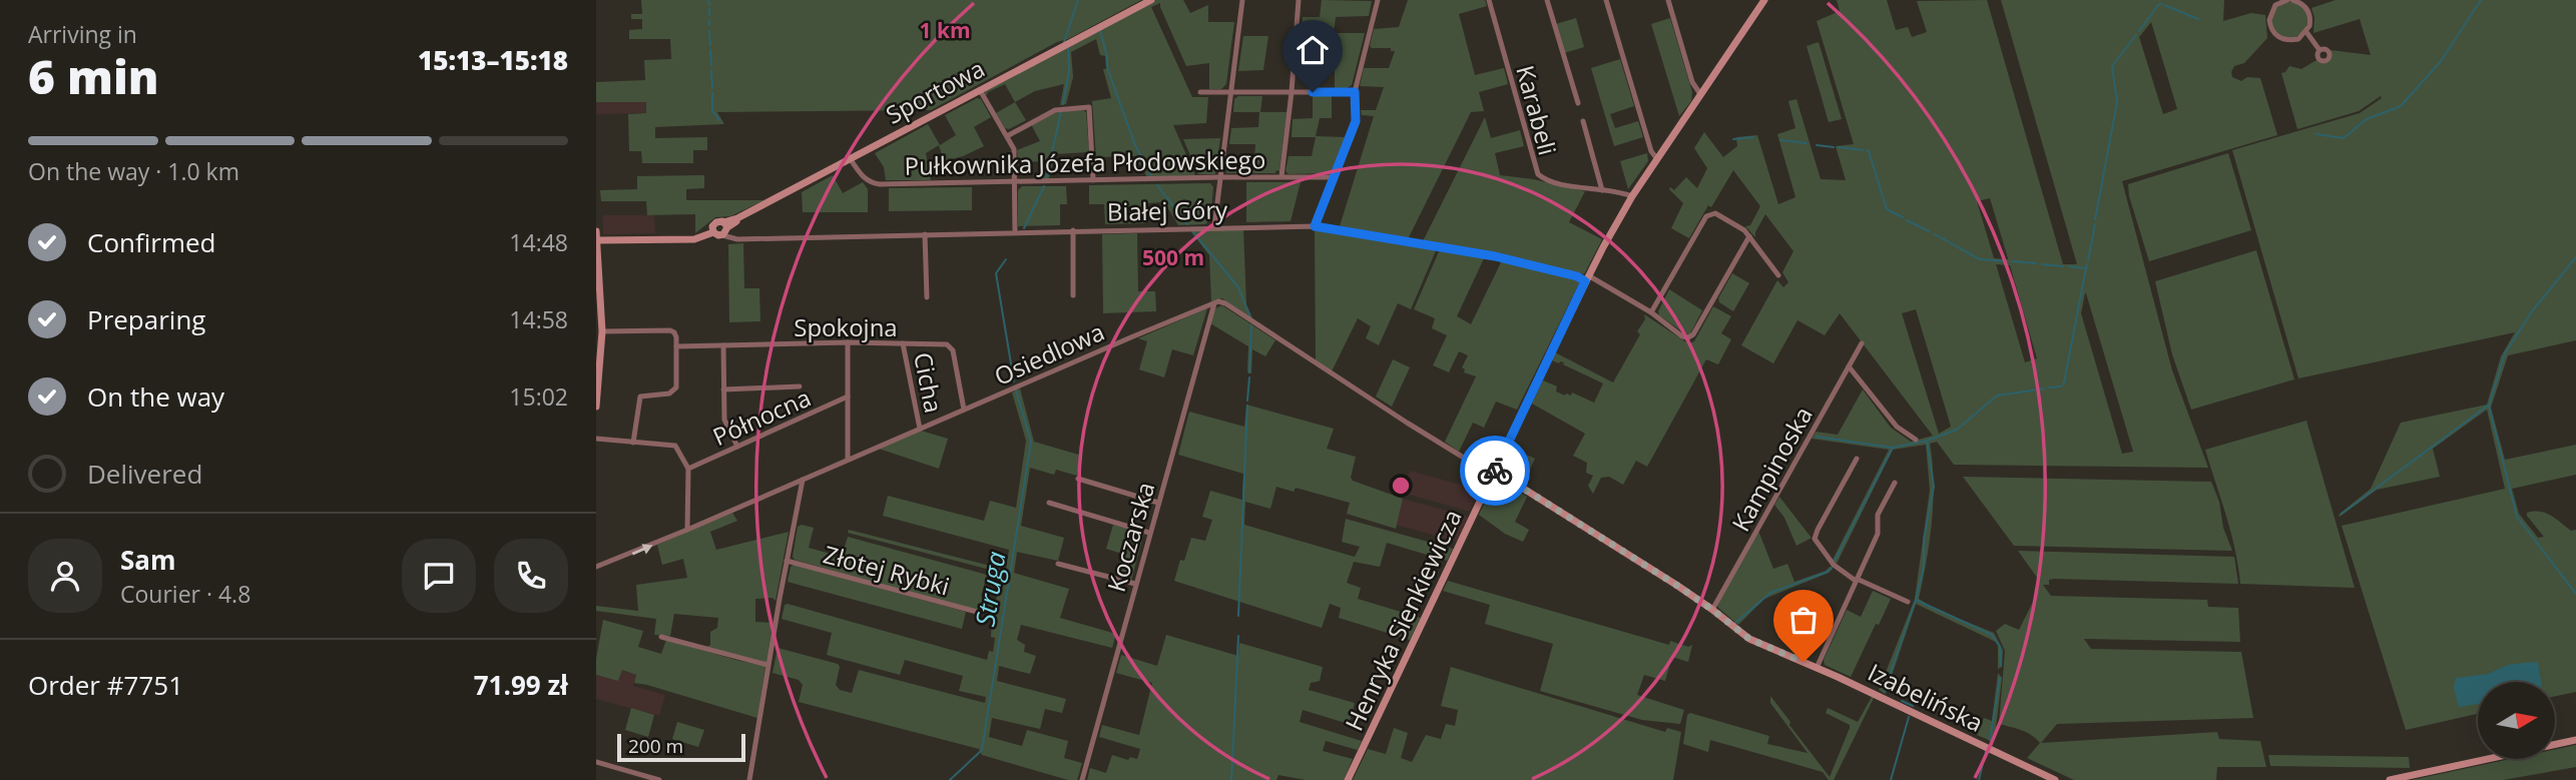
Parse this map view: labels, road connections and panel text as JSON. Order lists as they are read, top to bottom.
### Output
{
  "streets": {
    "street": [
      "Sportowa",
      "Karabeli",
      "Pułkownika Józefa Płodowskiego",
      "Białej Góry",
      "Spokojna",
      "Osiedlowa",
      "Cicha",
      "Północna",
      "Kampinoska",
      "Koczarska",
      "Złotej Rybki",
      "Henryka Sienkiewicza",
      "Izabelińska"
    ]
  },
  "crossings": [
    ["Sportowa", "Pułkownika Józefa Płodowskiego"],
    ["Sportowa", "Białej Góry"],
    ["Karabeli", "Henryka Sienkiewicza"],
    ["Białej Góry", "Henryka Sienkiewicza"],
    ["Spokojna", "Osiedlowa"],
    ["Spokojna", "Cicha"],
    ["Osiedlowa", "Cicha"],
    ["Osiedlowa", "Koczarska"],
    ["Kampinoska", "Izabelińska"],
    ["Henryka Sienkiewicza", "Izabelińska"]
  ],
  "water": ["Struga"],
  "scale_bar": "200 m",
  "north": "right",
  "page": {
    "heading": ["6 min", "Arriving in", "15:13–15:18"],
    "panel": [
      "Sam",
      "Courier · 4.8",
      "Order #7751",
      "71.99 zł"
    ],
    "bar": "On the way · 1.0 km",
    "list": [
      ["Confirmed", "14:48"],
      ["Preparing", "14:58"],
      ["On the way", "15:02"],
      "Delivered"
    ],
    "scale": "200 m"
  },
  "rings": ["1 km", "500 m"]
}
